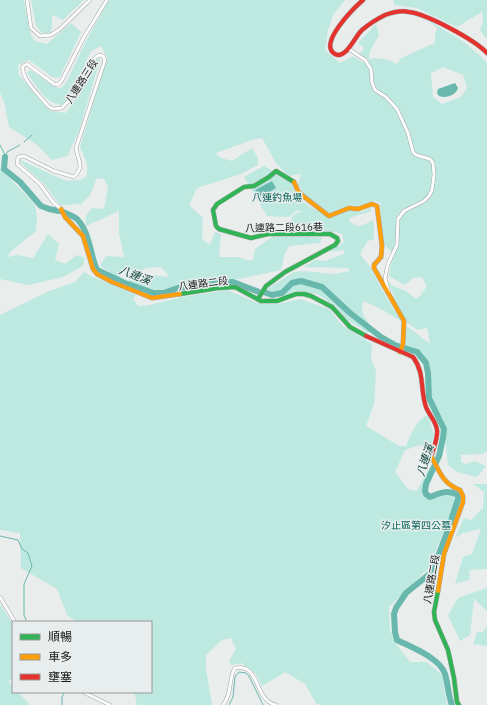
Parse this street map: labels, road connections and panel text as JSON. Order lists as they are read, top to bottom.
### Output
{
  "streets": {
    "street": ["八連路三段", "八連路二段616巷", "八連路二段"]
  },
  "crossings": [
    ["八連路三段", "八連路二段"],
    ["八連路二段616巷", "八連路二段"]
  ],
  "water": ["八連溪"],
  "parks": ["八連釣魚場", "汐止區第四公墓"],
  "legend": ["順暢", "車多", "壅塞"]
}
